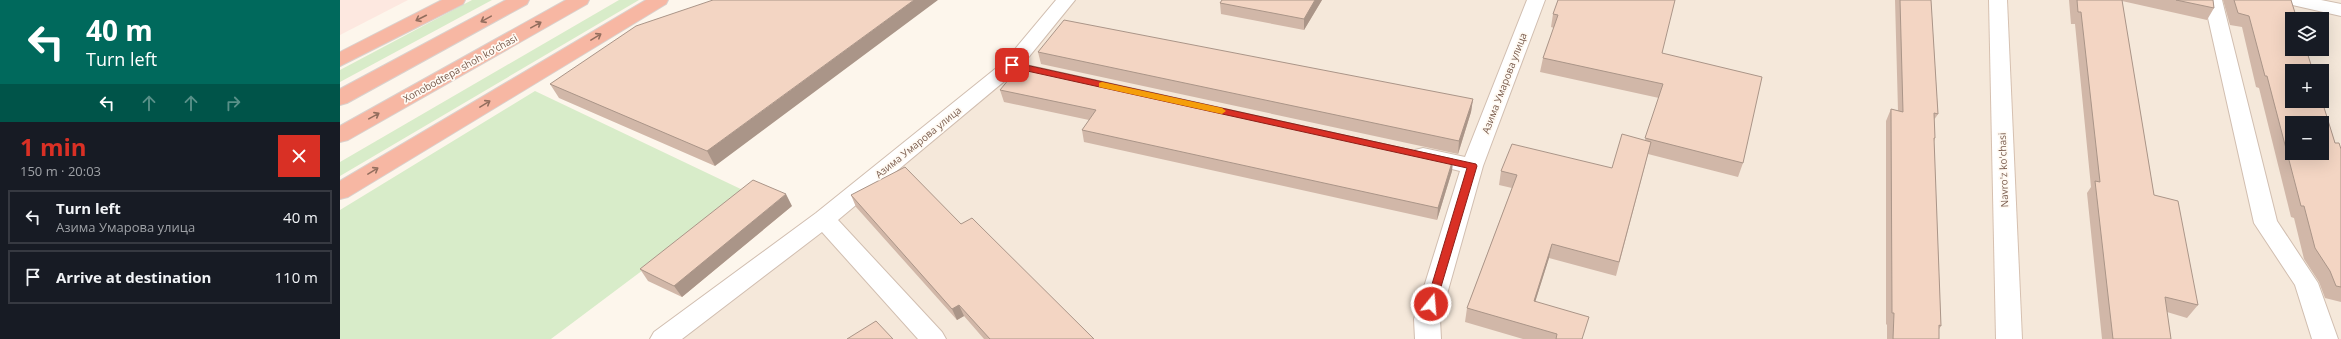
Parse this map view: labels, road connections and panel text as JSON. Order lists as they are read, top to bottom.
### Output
{
  "streets": {
    "highway": ["Xonobodtepa shoh ko'chasi"],
    "street": ["Азима Умарова улица", "Navro'z ko'chasi"]
  },
  "page": {
    "turn": ["40 m", "Turn left"],
    "map_buttons": ["+", "−"],
    "heading": ["1 min", "150 m · 20:03"],
    "list": [
      {
        "name": "Turn left",
        "note": "Азима Умарова улица",
        "value": "40 m"
      },
      {
        "name": "Arrive at destination",
        "value": "110 m"
      }
    ]
  }
}
